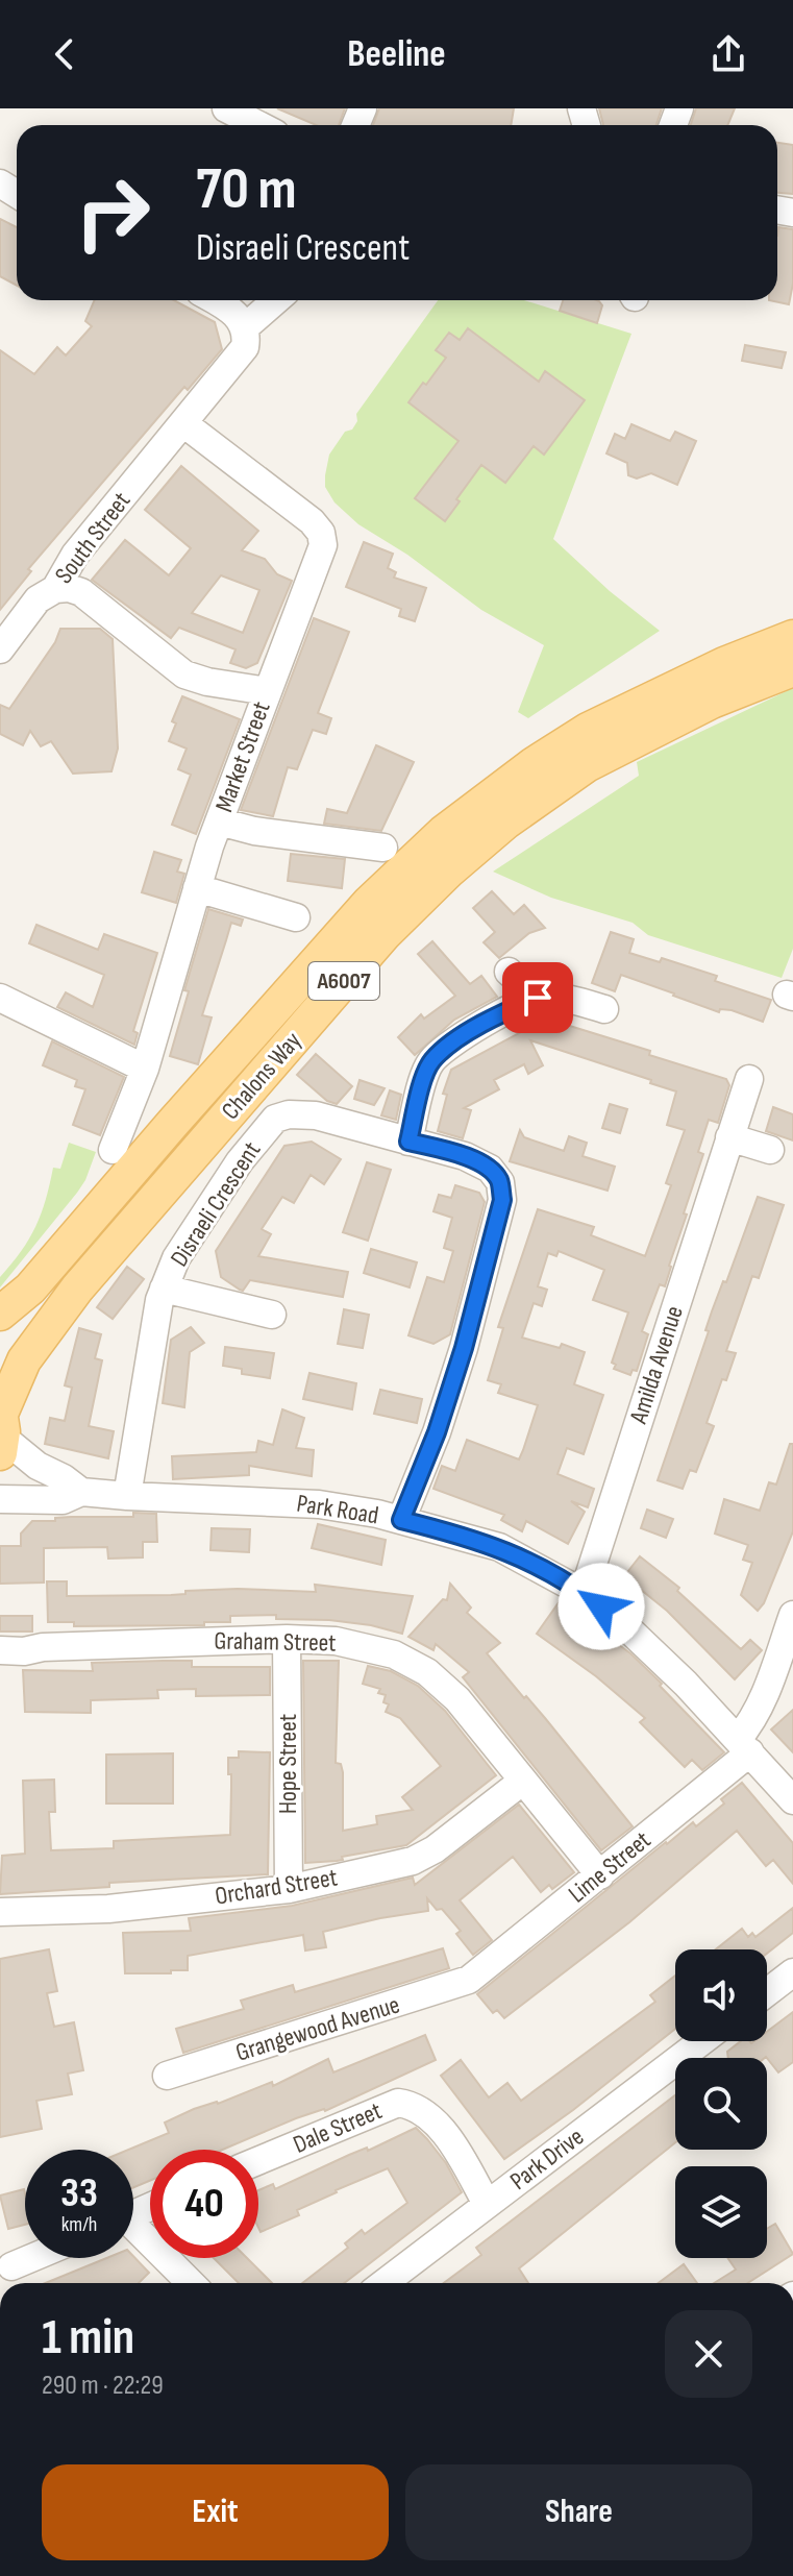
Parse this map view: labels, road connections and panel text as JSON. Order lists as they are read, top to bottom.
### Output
{
  "streets": {
    "main road": ["A6007", "Chalons Way"],
    "street": [
      "South Street",
      "Market Street",
      "Disraeli Crescent",
      "Amilda Avenue",
      "Park Road",
      "Graham Street",
      "Hope Street",
      "Lime Street",
      "Orchard Street",
      "Grangewood Avenue",
      "Dale Street",
      "Park Drive"
    ]
  },
  "crossings": [
    ["South Street", "Market Street"],
    ["Disraeli Crescent", "Park Road"],
    ["Amilda Avenue", "Park Road"],
    ["Park Road", "Lime Street"],
    ["Graham Street", "Hope Street"],
    ["Graham Street", "Lime Street"],
    ["Graham Street", "Orchard Street"],
    ["Hope Street", "Orchard Street"],
    ["Lime Street", "Grangewood Avenue"],
    ["Dale Street", "Park Drive"]
  ],
  "page": {
    "header": "Beeline",
    "turn": ["70 m", "Disraeli Crescent"],
    "speed": "33 km/h",
    "limit": "40",
    "heading": ["1 min", "290 m · 22:29"],
    "buttons": ["Exit", "Share"]
  }
}
